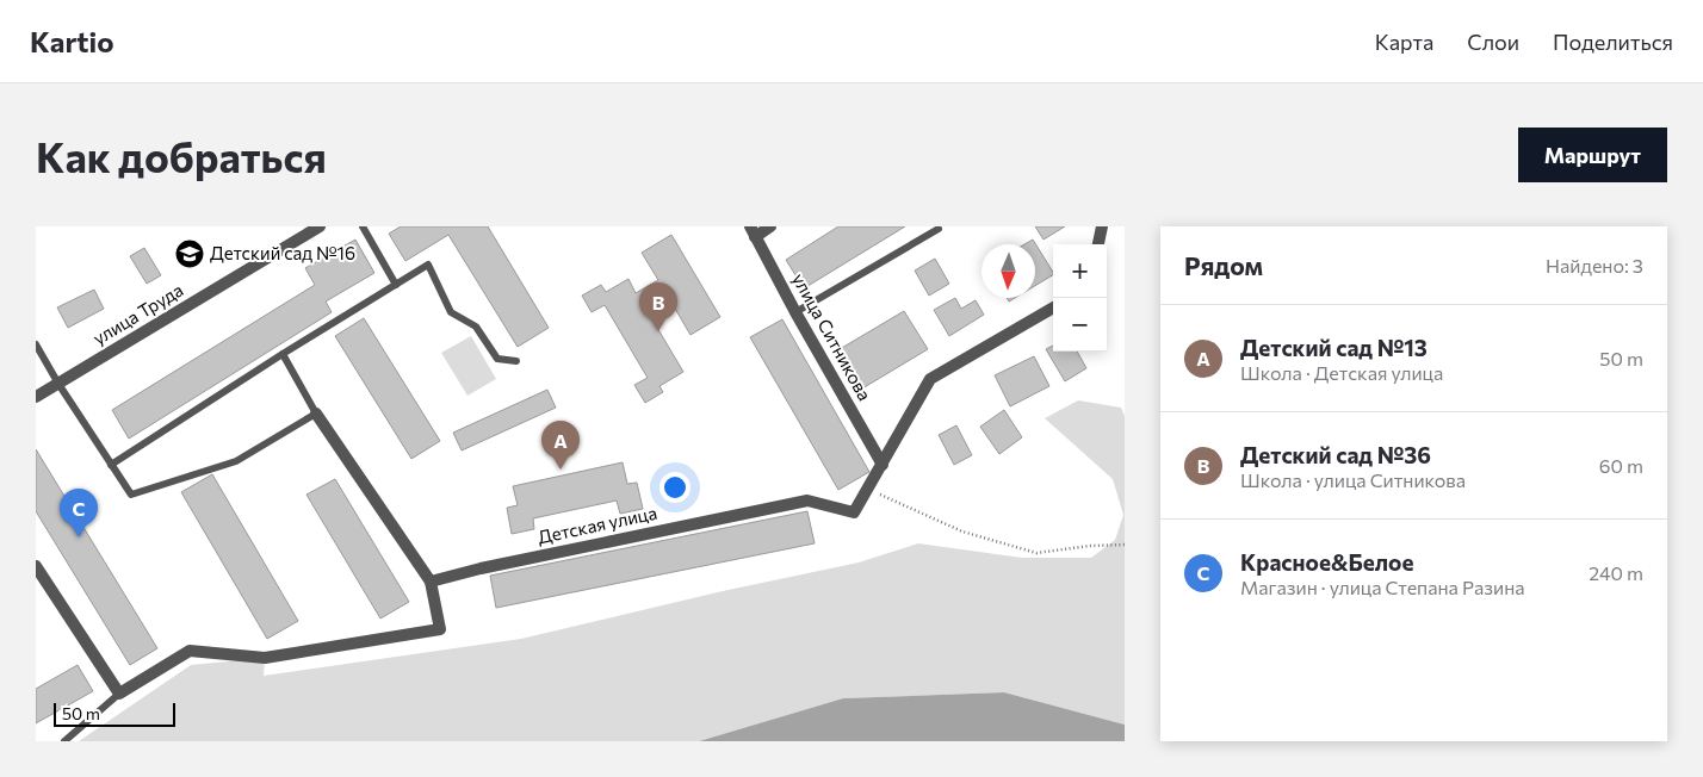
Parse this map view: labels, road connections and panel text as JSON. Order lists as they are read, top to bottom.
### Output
{
  "streets": {
    "street": ["улица Труда", "улица Ситникова", "Детская улица"]
  },
  "crossings": [
    ["улица Ситникова", "Детская улица"]
  ],
  "places": {
    "school or university": ["Детский сад №16"]
  },
  "scale_bar": "50 m",
  "north": "bottom",
  "page": {
    "header": "Kartio",
    "nav": ["Карта", "Слои", "Поделиться"],
    "buttons": "Маршрут",
    "title": "Как добраться",
    "heading": ["Рядом", "Найдено: 3"],
    "map_buttons": ["+", "−"],
    "pins": ["B", "A", "C"],
    "list": [
      {
        "mark": "A",
        "name": "Детский сад №13",
        "note": "Школа · Детская улица",
        "value": "50 m"
      },
      {
        "mark": "B",
        "name": "Детский сад №36",
        "note": "Школа · улица Ситникова",
        "value": "60 m"
      },
      {
        "mark": "C",
        "name": "Красное&Белое",
        "note": "Магазин · улица Степана Разина",
        "value": "240 m"
      }
    ],
    "scale": "50 m"
  }
}
